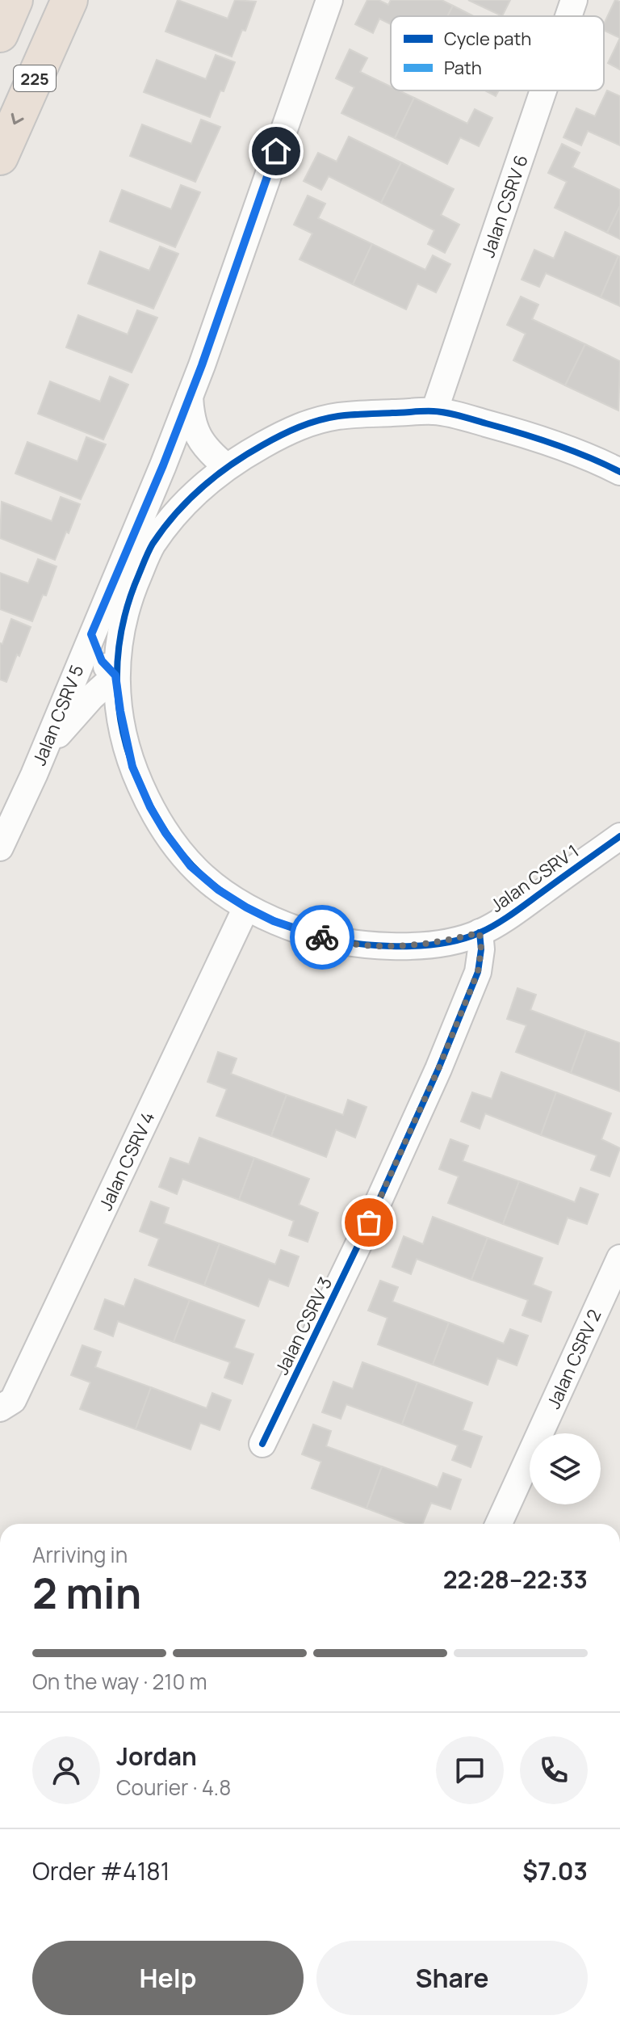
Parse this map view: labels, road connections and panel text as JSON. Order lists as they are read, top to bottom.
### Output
{
  "streets": {
    "highway": ["225"],
    "street": [
      "Jalan CSRV 6",
      "Jalan CSRV 5",
      "Jalan CSRV 1",
      "Jalan CSRV 4",
      "Jalan CSRV 3",
      "Jalan CSRV 2"
    ]
  },
  "crossings": [
    ["Jalan CSRV 6", "Jalan CSRV 1"],
    ["Jalan CSRV 1", "Jalan CSRV 4"],
    ["Jalan CSRV 1", "Jalan CSRV 3"]
  ],
  "legend": ["Cycle path", "Path"],
  "page": {
    "heading": ["2 min", "Arriving in", "22:28–22:33"],
    "panel": [
      "Jordan",
      "Courier · 4.8",
      "Order #4181",
      "$7.03"
    ],
    "bar": "On the way · 210 m",
    "buttons": ["Help", "Share"]
  }
}
